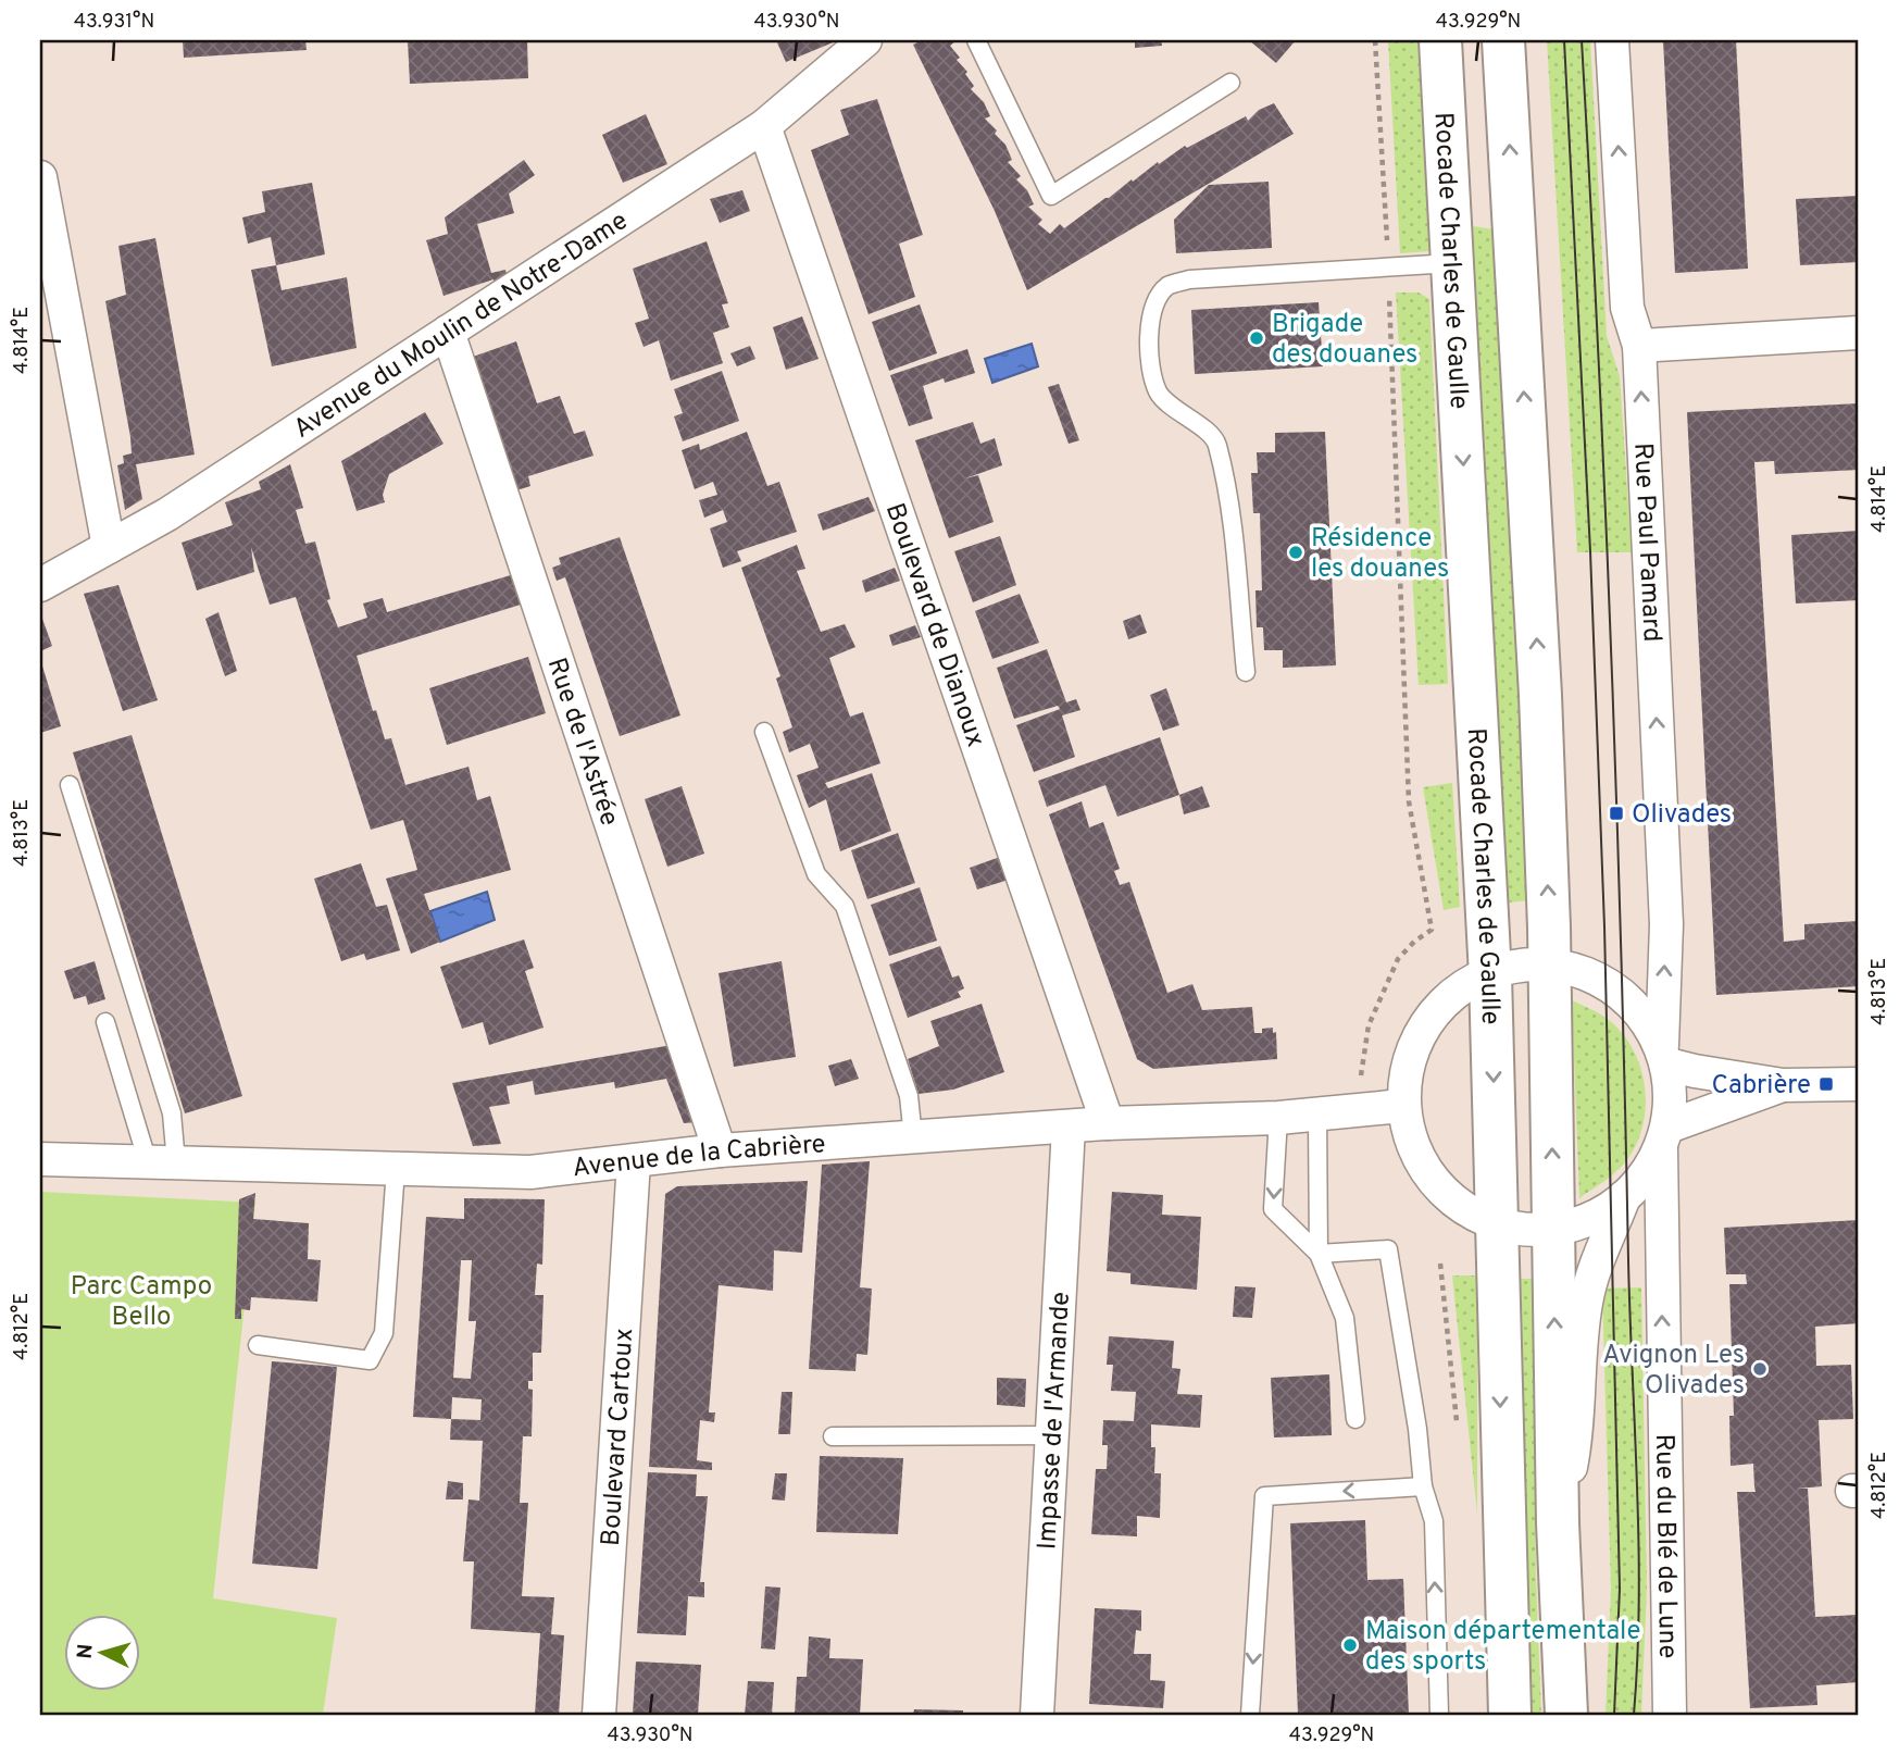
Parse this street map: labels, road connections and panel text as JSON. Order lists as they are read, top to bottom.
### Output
{
  "streets": {
    "main road": ["Rocade Charles de Gaulle"],
    "street": [
      "Avenue du Moulin de Notre-Dame",
      "Rue Paul Pamard",
      "Boulevard de Dianoux",
      "Rue de l'Astrée",
      "Avenue de la Cabrière",
      "Impasse de l'Armande",
      "Boulevard Cartoux",
      "Rue du Blé de Lune"
    ]
  },
  "crossings": [
    ["Avenue du Moulin de Notre-Dame", "Boulevard de Dianoux"],
    ["Avenue du Moulin de Notre-Dame", "Rue de l'Astrée"],
    ["Rue Paul Pamard", "Rue du Blé de Lune"],
    ["Boulevard de Dianoux", "Avenue de la Cabrière"],
    ["Rue de l'Astrée", "Avenue de la Cabrière"],
    ["Avenue de la Cabrière", "Impasse de l'Armande"],
    ["Avenue de la Cabrière", "Boulevard Cartoux"]
  ],
  "one_way": ["Rue Paul Pamard"],
  "parks": ["Parc Campo Bello"],
  "places": {
    "other": [
      "Brigade des douanes",
      "Résidence les douanes",
      "Avignon Les Olivades",
      "Maison départementale des sports"
    ],
    "transit": ["Olivades", "Cabrière"]
  },
  "north": "left",
  "coordinates": [
    "43.931°N",
    "43.930°N",
    "43.929°N",
    "4.814°E",
    "4.813°E",
    "4.812°E"
  ]
}
